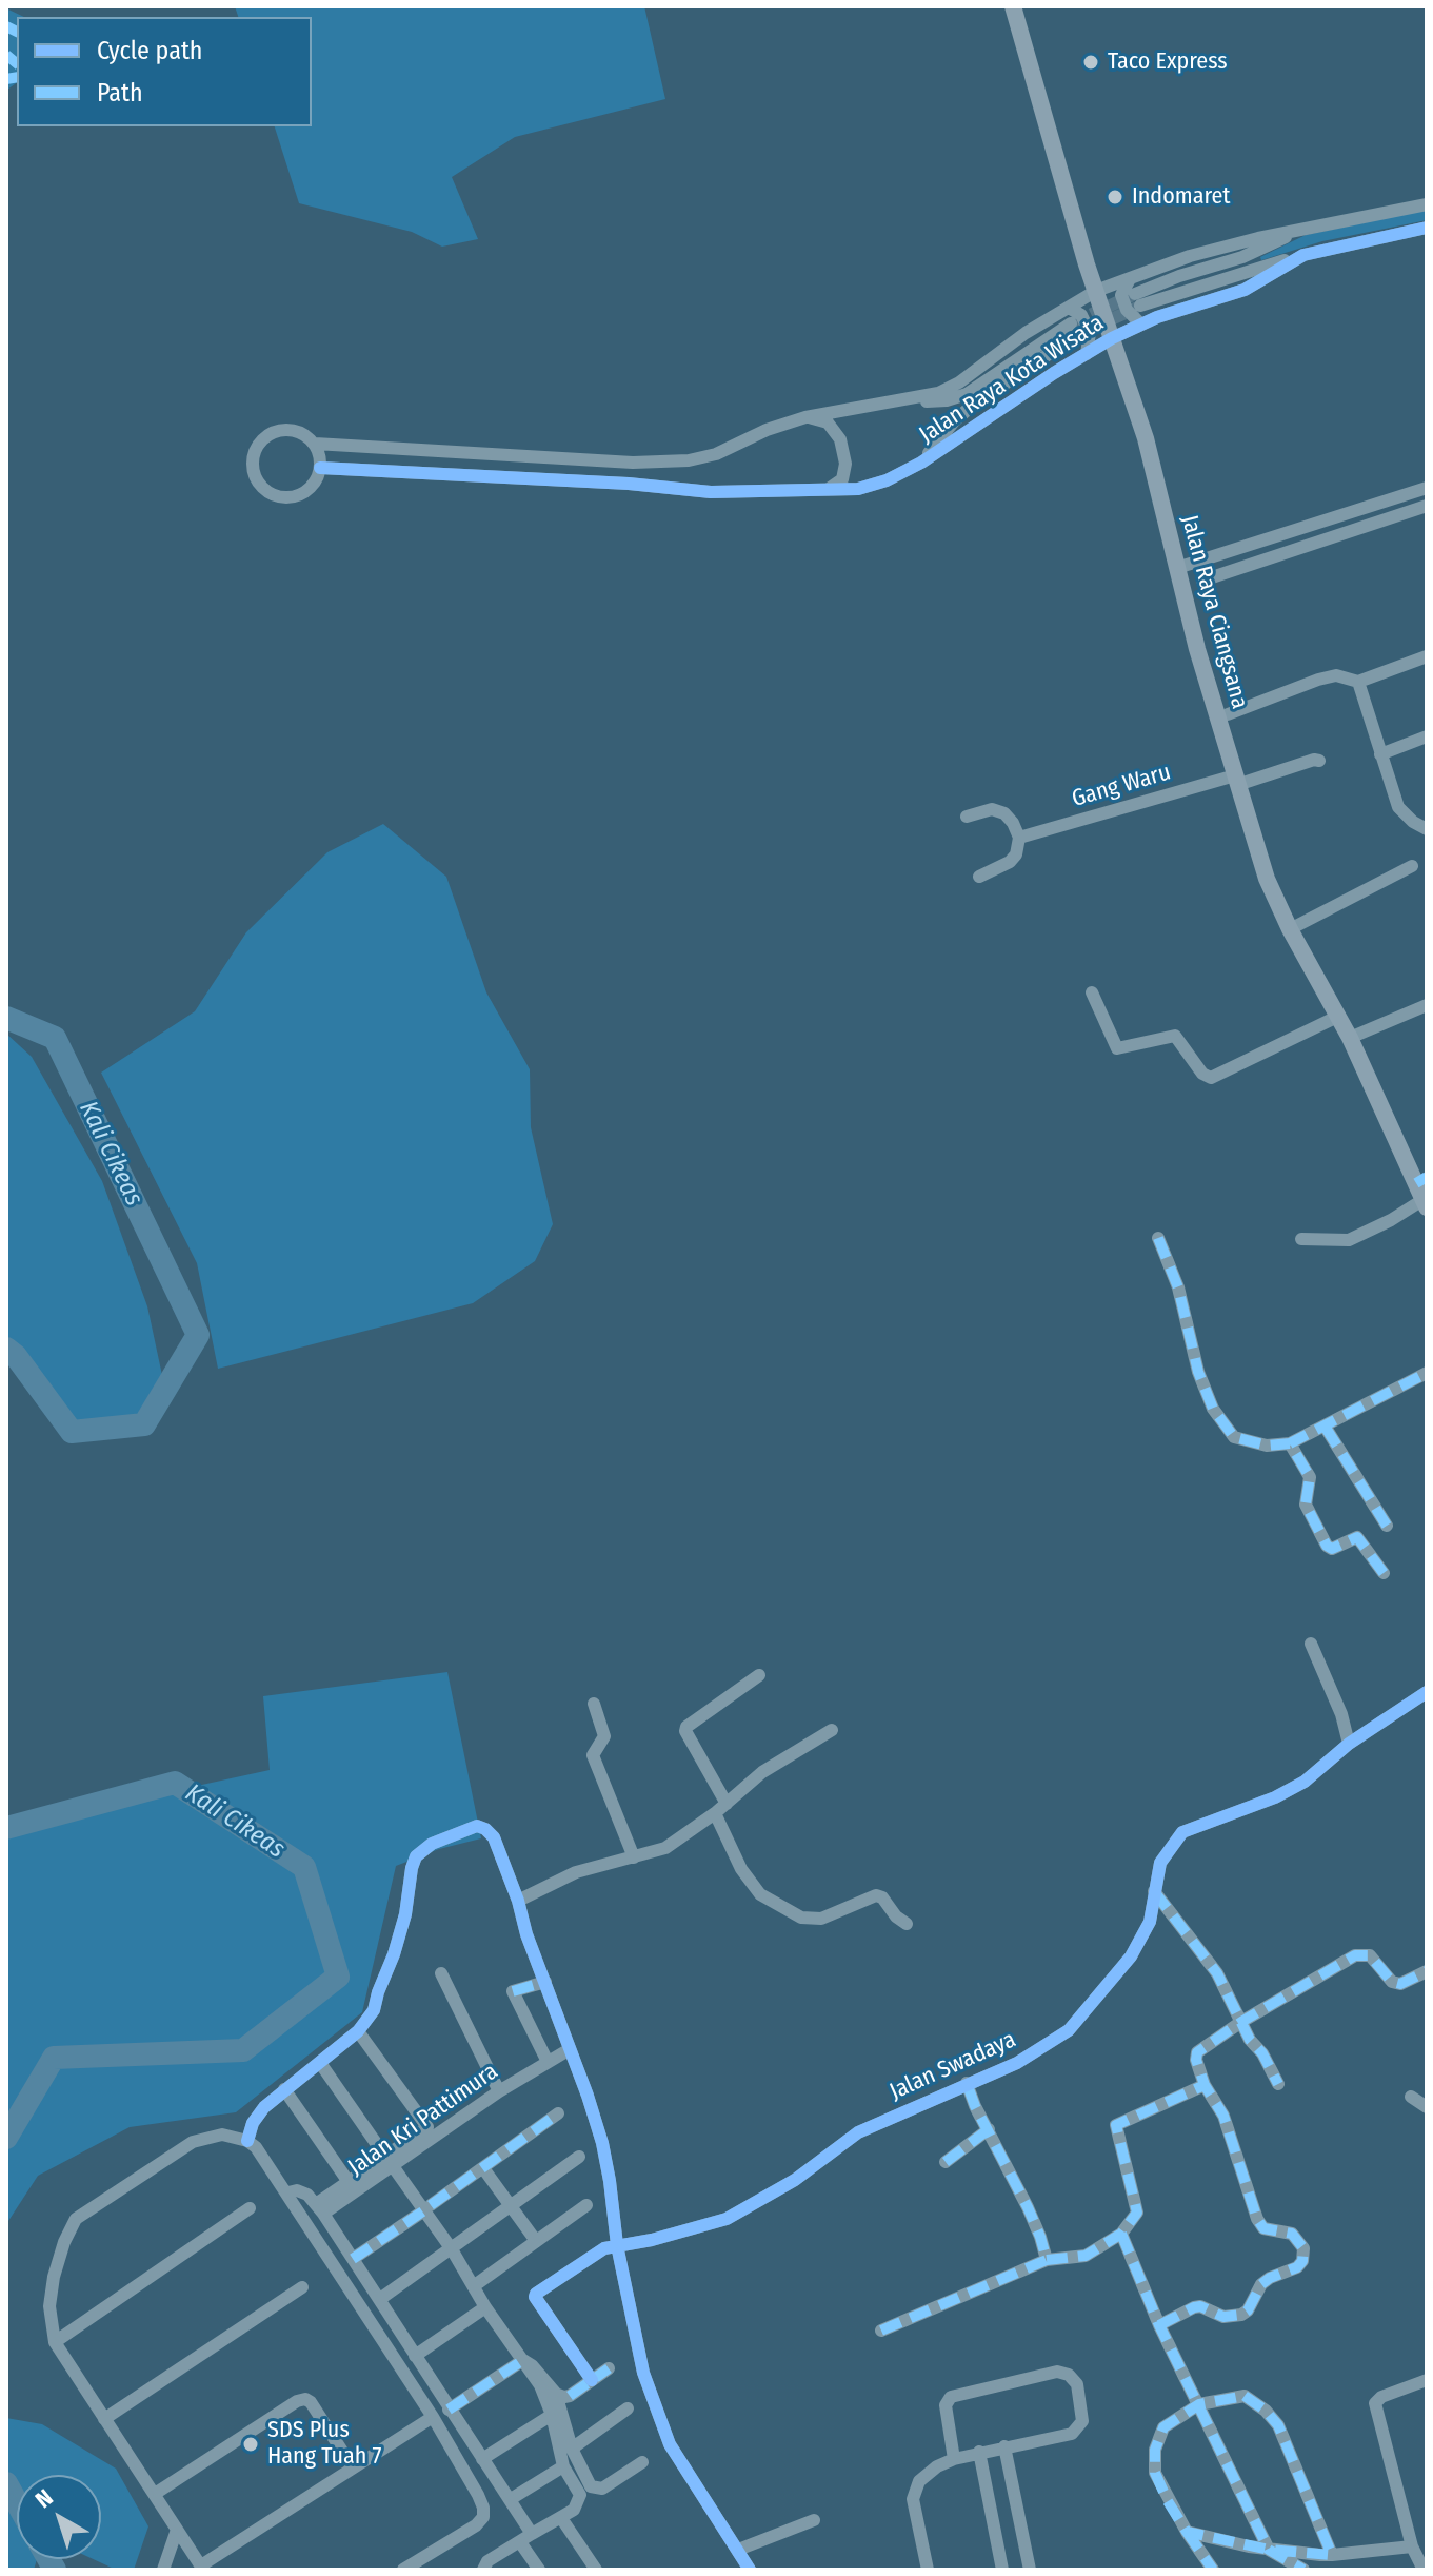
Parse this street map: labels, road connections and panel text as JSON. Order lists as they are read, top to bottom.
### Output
{
  "streets": {
    "main road": ["Jalan Raya Ciangsana"],
    "street": [
      "Jalan Raya Kota Wisata",
      "Gang Waru",
      "Jalan Swadaya",
      "Jalan Kri Pattimura"
    ]
  },
  "crossings": [
    ["Jalan Raya Kota Wisata", "Jalan Raya Ciangsana"],
    ["Jalan Raya Ciangsana", "Gang Waru"]
  ],
  "water": ["Kali Cikeas"],
  "places": ["Taco Express", "Indomaret", "SDS Plus Hang Tuah 7"],
  "legend": ["Cycle path", "Path"],
  "north": "top left"
}
